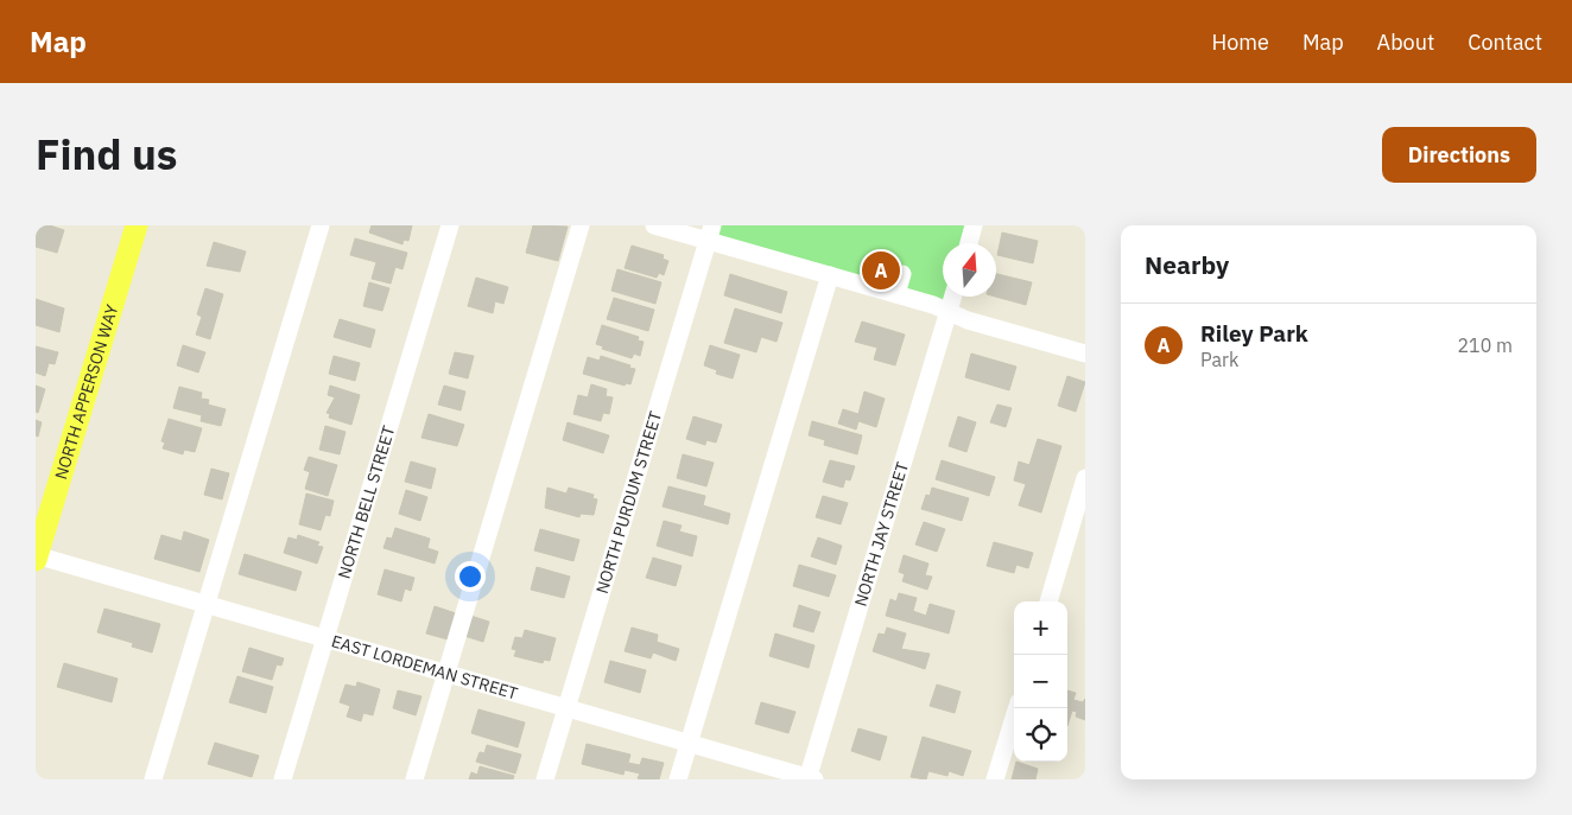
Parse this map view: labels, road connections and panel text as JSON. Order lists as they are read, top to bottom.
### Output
{
  "streets": {
    "main road": ["NORTH APPERSON WAY"],
    "street": [
      "NORTH BELL STREET",
      "NORTH PURDUM STREET",
      "NORTH JAY STREET",
      "EAST LORDEMAN STREET"
    ]
  },
  "crossings": [
    ["NORTH APPERSON WAY", "EAST LORDEMAN STREET"],
    ["NORTH BELL STREET", "EAST LORDEMAN STREET"],
    ["NORTH PURDUM STREET", "EAST LORDEMAN STREET"],
    ["NORTH JAY STREET", "EAST LORDEMAN STREET"]
  ],
  "north": "top",
  "page": {
    "header": "Map",
    "nav": [
      "Home",
      "Map",
      "About",
      "Contact"
    ],
    "title": "Find us",
    "buttons": "Directions",
    "heading": "Nearby",
    "pins": "A",
    "list": [
      {
        "mark": "A",
        "name": "Riley Park",
        "note": "Park",
        "value": "210 m"
      }
    ],
    "map_buttons": ["+", "−"]
  }
}
